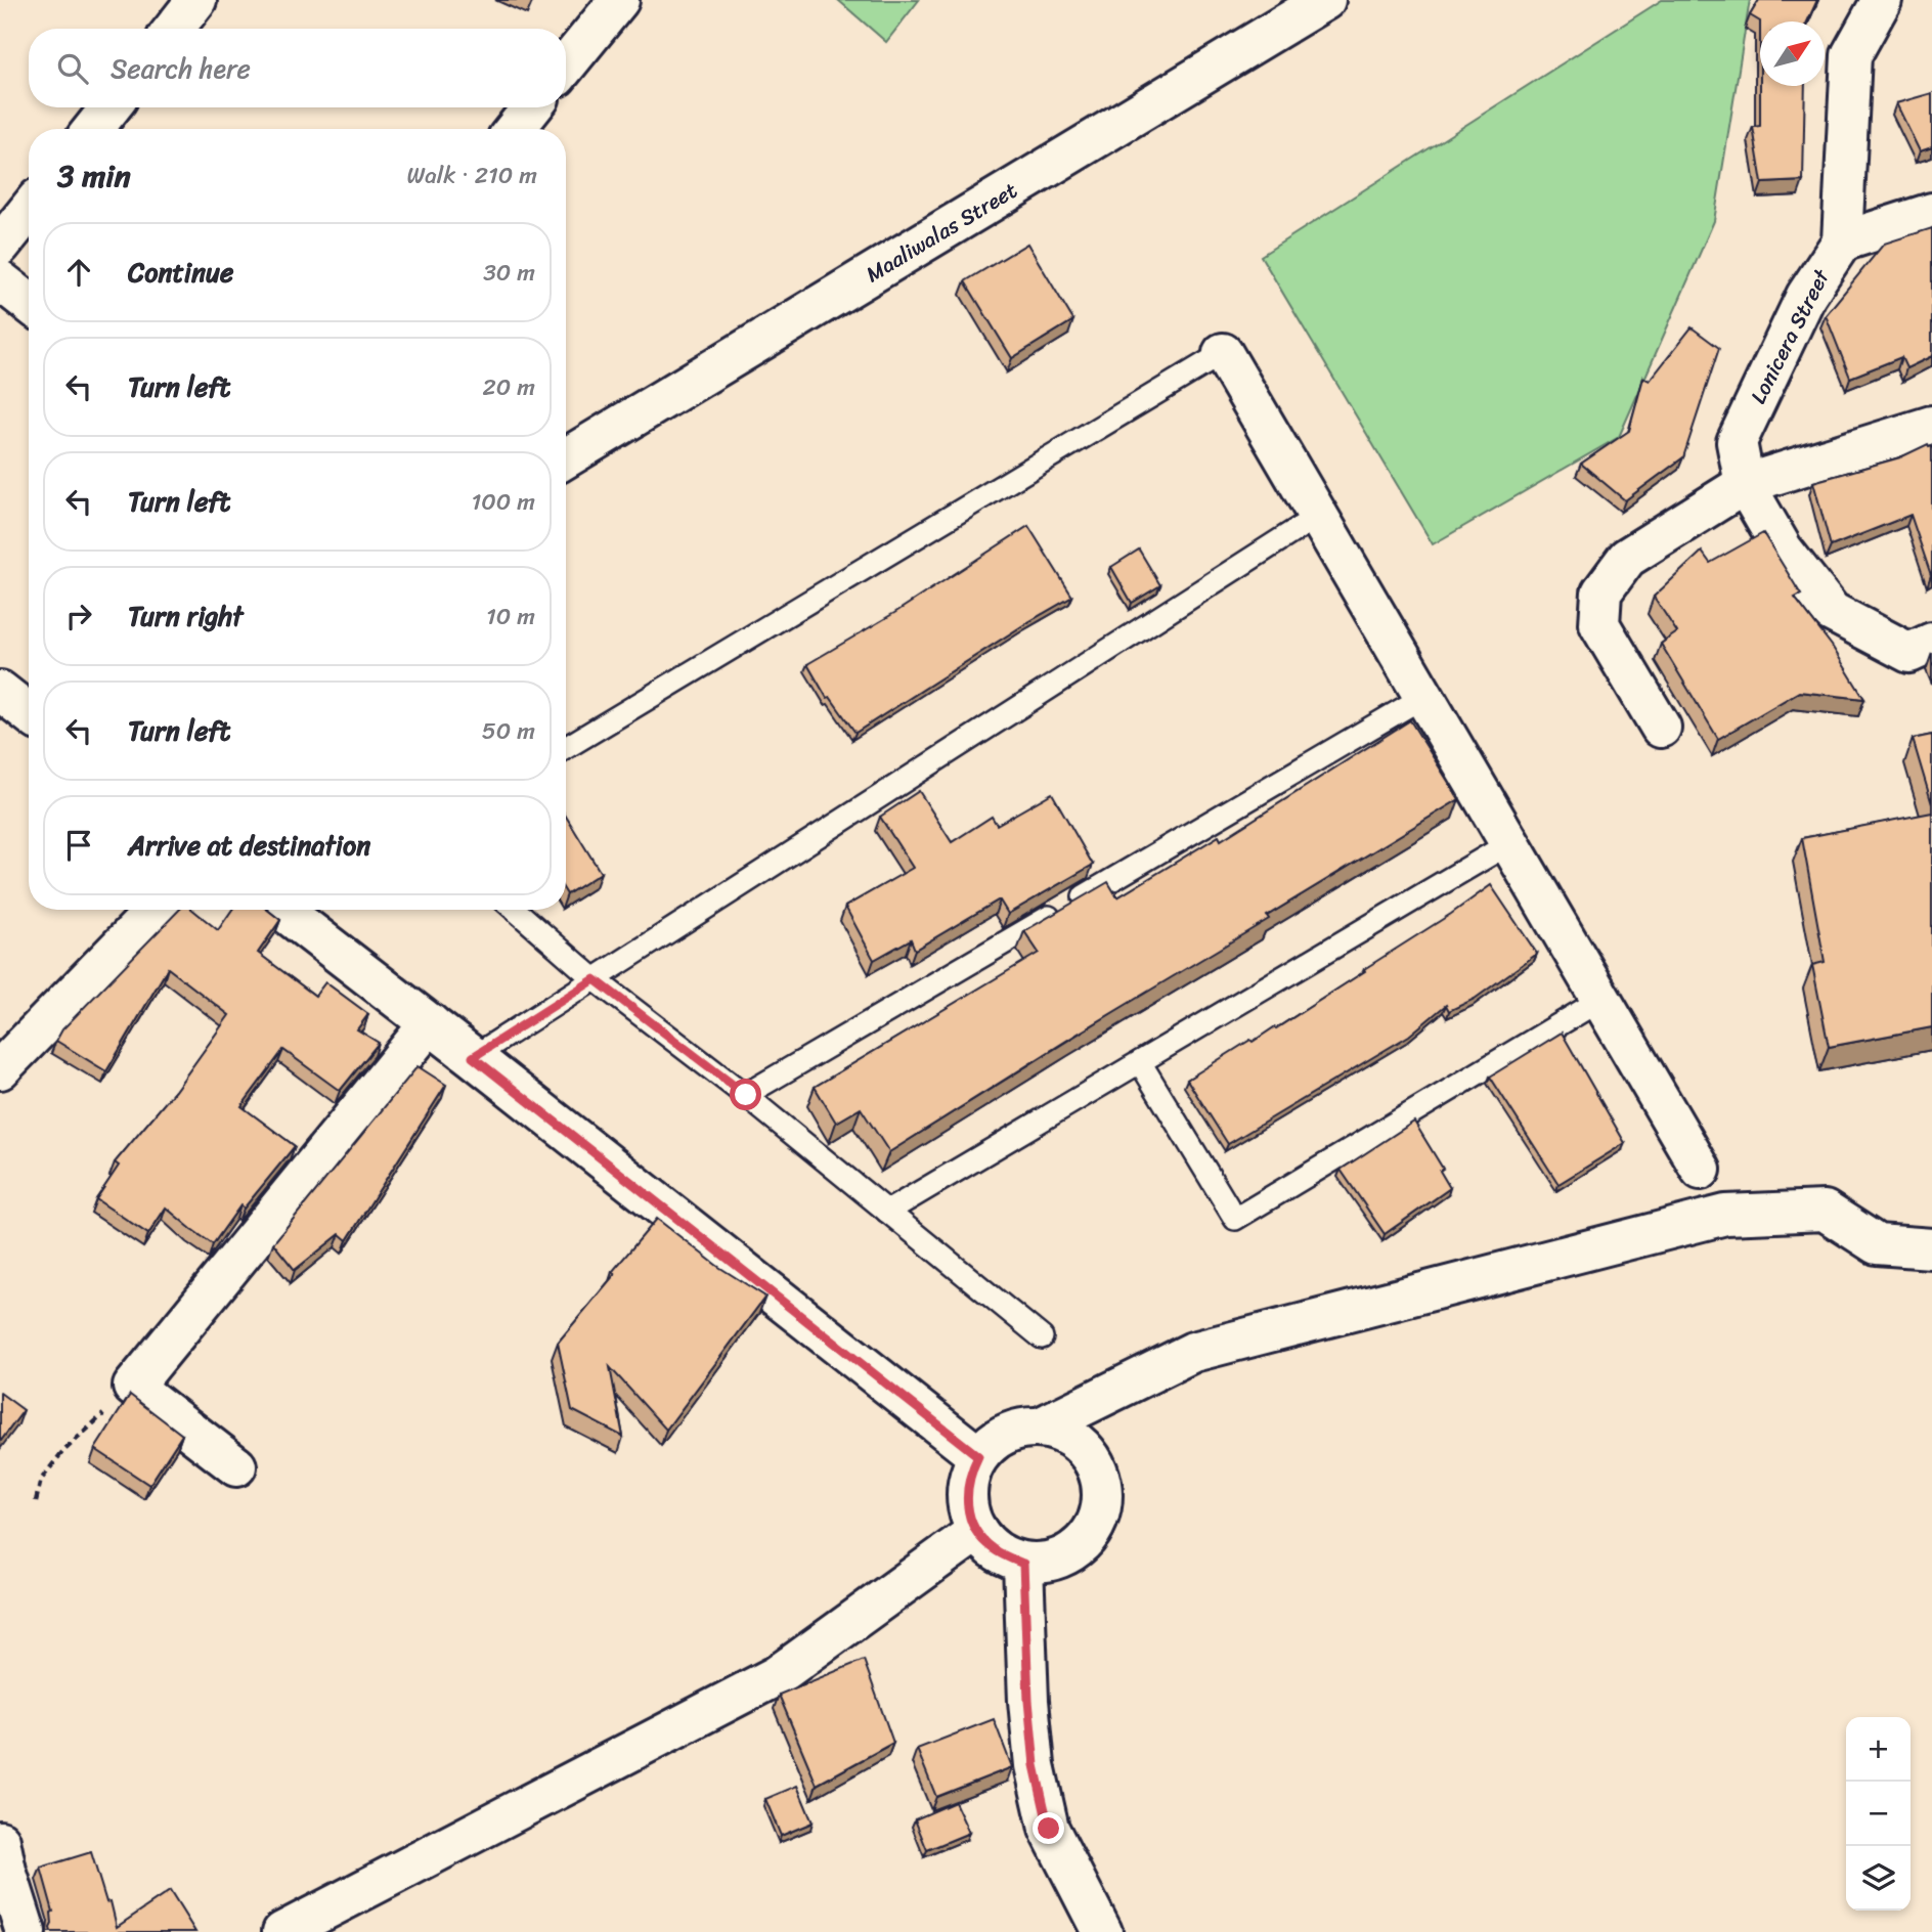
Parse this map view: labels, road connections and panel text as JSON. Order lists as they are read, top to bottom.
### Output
{
  "streets": {
    "street": ["Maaliwalas Street", "Lonicera Street"]
  },
  "north": "top right",
  "page": {
    "search": "Search here",
    "heading": ["3 min", "Walk · 210 m"],
    "list": [
      ["Continue", "30 m"],
      ["Turn left", "20 m"],
      ["Turn left", "100 m"],
      ["Turn right", "10 m"],
      ["Turn left", "50 m"],
      "Arrive at destination"
    ],
    "map_buttons": ["+", "−"]
  }
}
